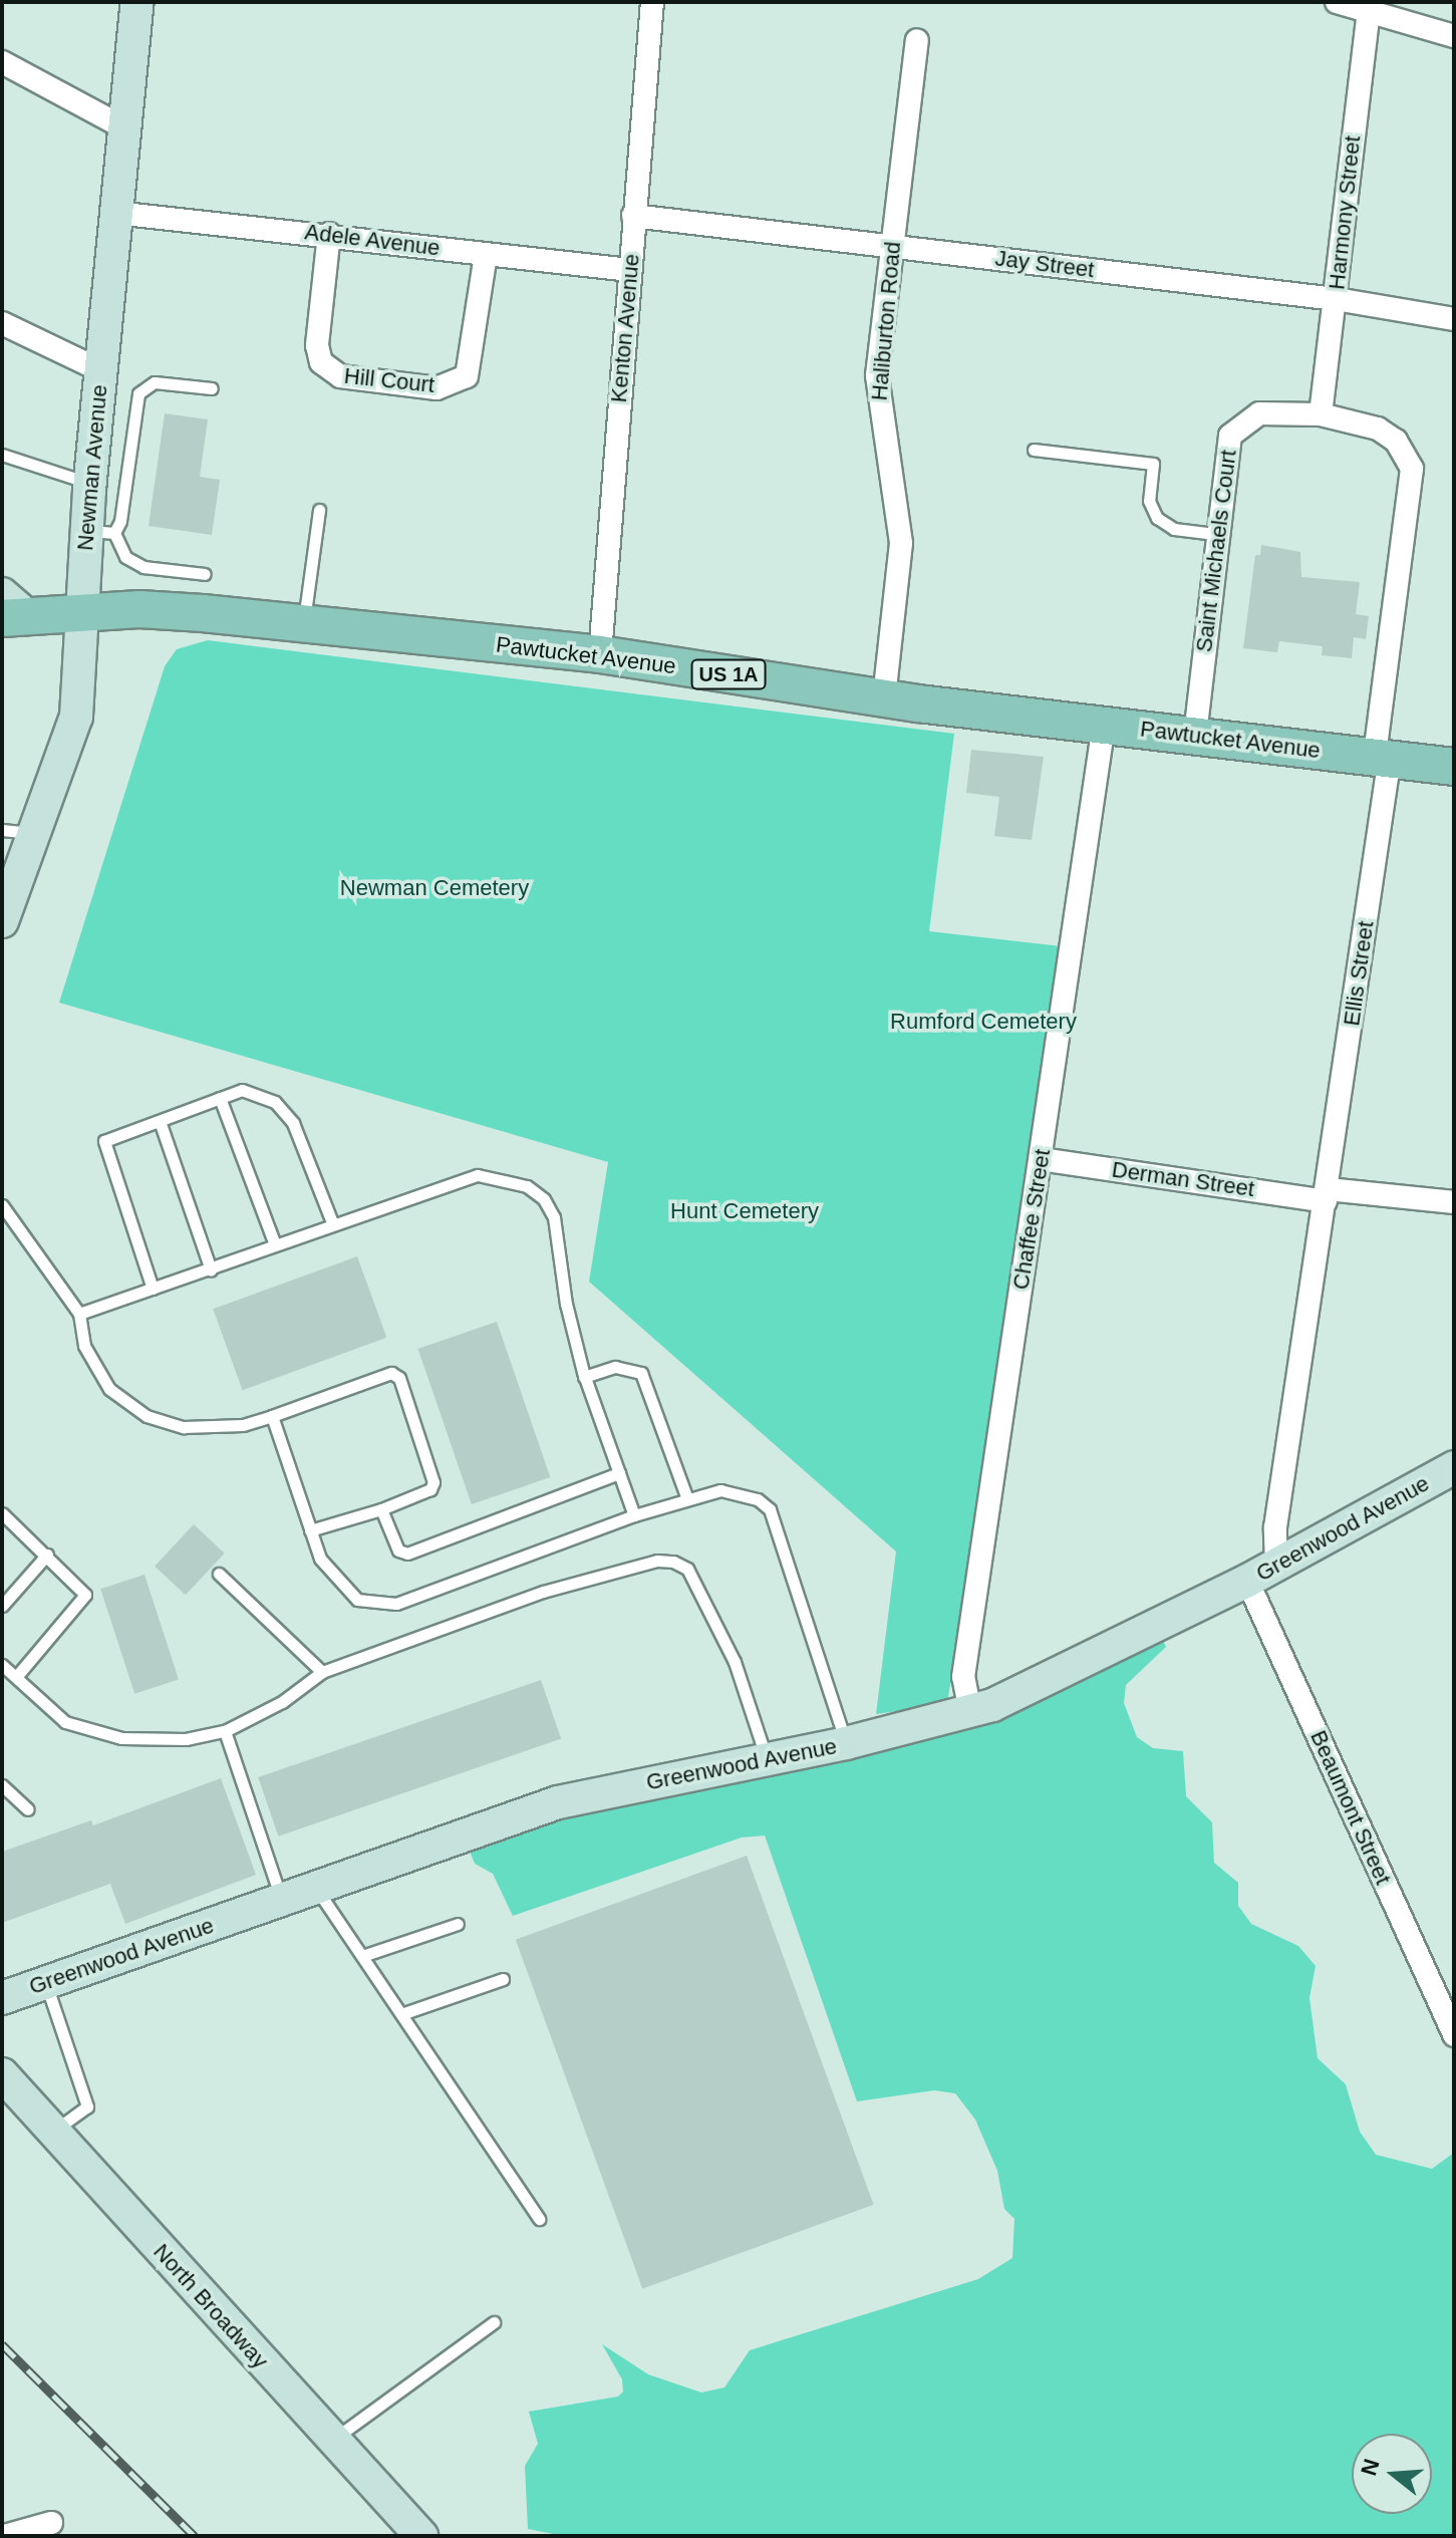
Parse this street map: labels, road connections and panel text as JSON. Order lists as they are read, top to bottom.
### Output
{
  "streets": {
    "main road": ["Pawtucket Avenue", "US 1A"],
    "street": [
      "Harmony Street",
      "Adele Avenue",
      "Jay Street",
      "Haliburton Road",
      "Kenton Avenue",
      "Hill Court",
      "Newman Avenue",
      "Saint Michaels Court",
      "Ellis Street",
      "Derman Street",
      "Chaffee Street",
      "Greenwood Avenue",
      "Beaumont Street",
      "North Broadway"
    ]
  },
  "crossings": [
    ["Harmony Street", "Jay Street"],
    ["Harmony Street", "Saint Michaels Court"],
    ["Adele Avenue", "Kenton Avenue"],
    ["Adele Avenue", "Hill Court"],
    ["Adele Avenue", "Newman Avenue"],
    ["Jay Street", "Haliburton Road"],
    ["Jay Street", "Kenton Avenue"],
    ["Haliburton Road", "Pawtucket Avenue"],
    ["Kenton Avenue", "Pawtucket Avenue"],
    ["Newman Avenue", "Pawtucket Avenue"],
    ["Saint Michaels Court", "Pawtucket Avenue"],
    ["Saint Michaels Court", "Ellis Street"],
    ["Pawtucket Avenue", "Ellis Street"],
    ["Pawtucket Avenue", "Chaffee Street"],
    ["Ellis Street", "Derman Street"],
    ["Ellis Street", "Greenwood Avenue"],
    ["Derman Street", "Chaffee Street"],
    ["Chaffee Street", "Greenwood Avenue"],
    ["Greenwood Avenue", "Beaumont Street"]
  ],
  "parks": ["Newman Cemetery", "Rumford Cemetery", "Hunt Cemetery"],
  "north": "left"
}
